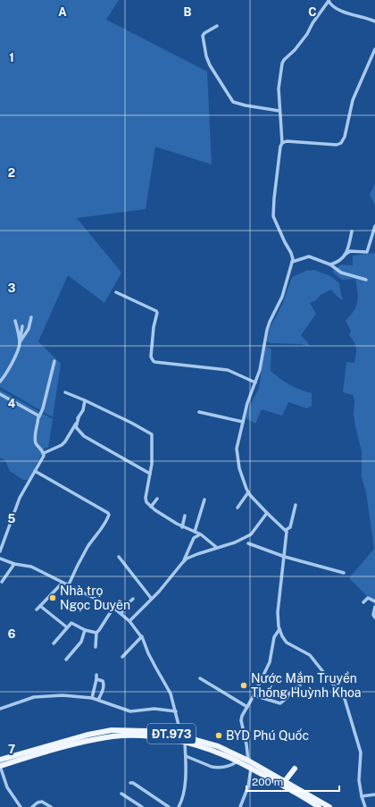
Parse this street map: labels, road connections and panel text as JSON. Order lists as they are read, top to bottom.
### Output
{
  "streets": {
    "main road": ["ĐT.973"]
  },
  "places": ["Nhà trọ Ngọc Duyên", "Nước Mắm Truyền Thống Huỳnh Khoa", "BYD Phú Quốc"],
  "scale_bar": "200 m",
  "grid": {
    "columns": ["A", "B", "C"],
    "rows": [
      "1",
      "2",
      "3",
      "4",
      "5",
      "6",
      "7"
    ]
  }
}
